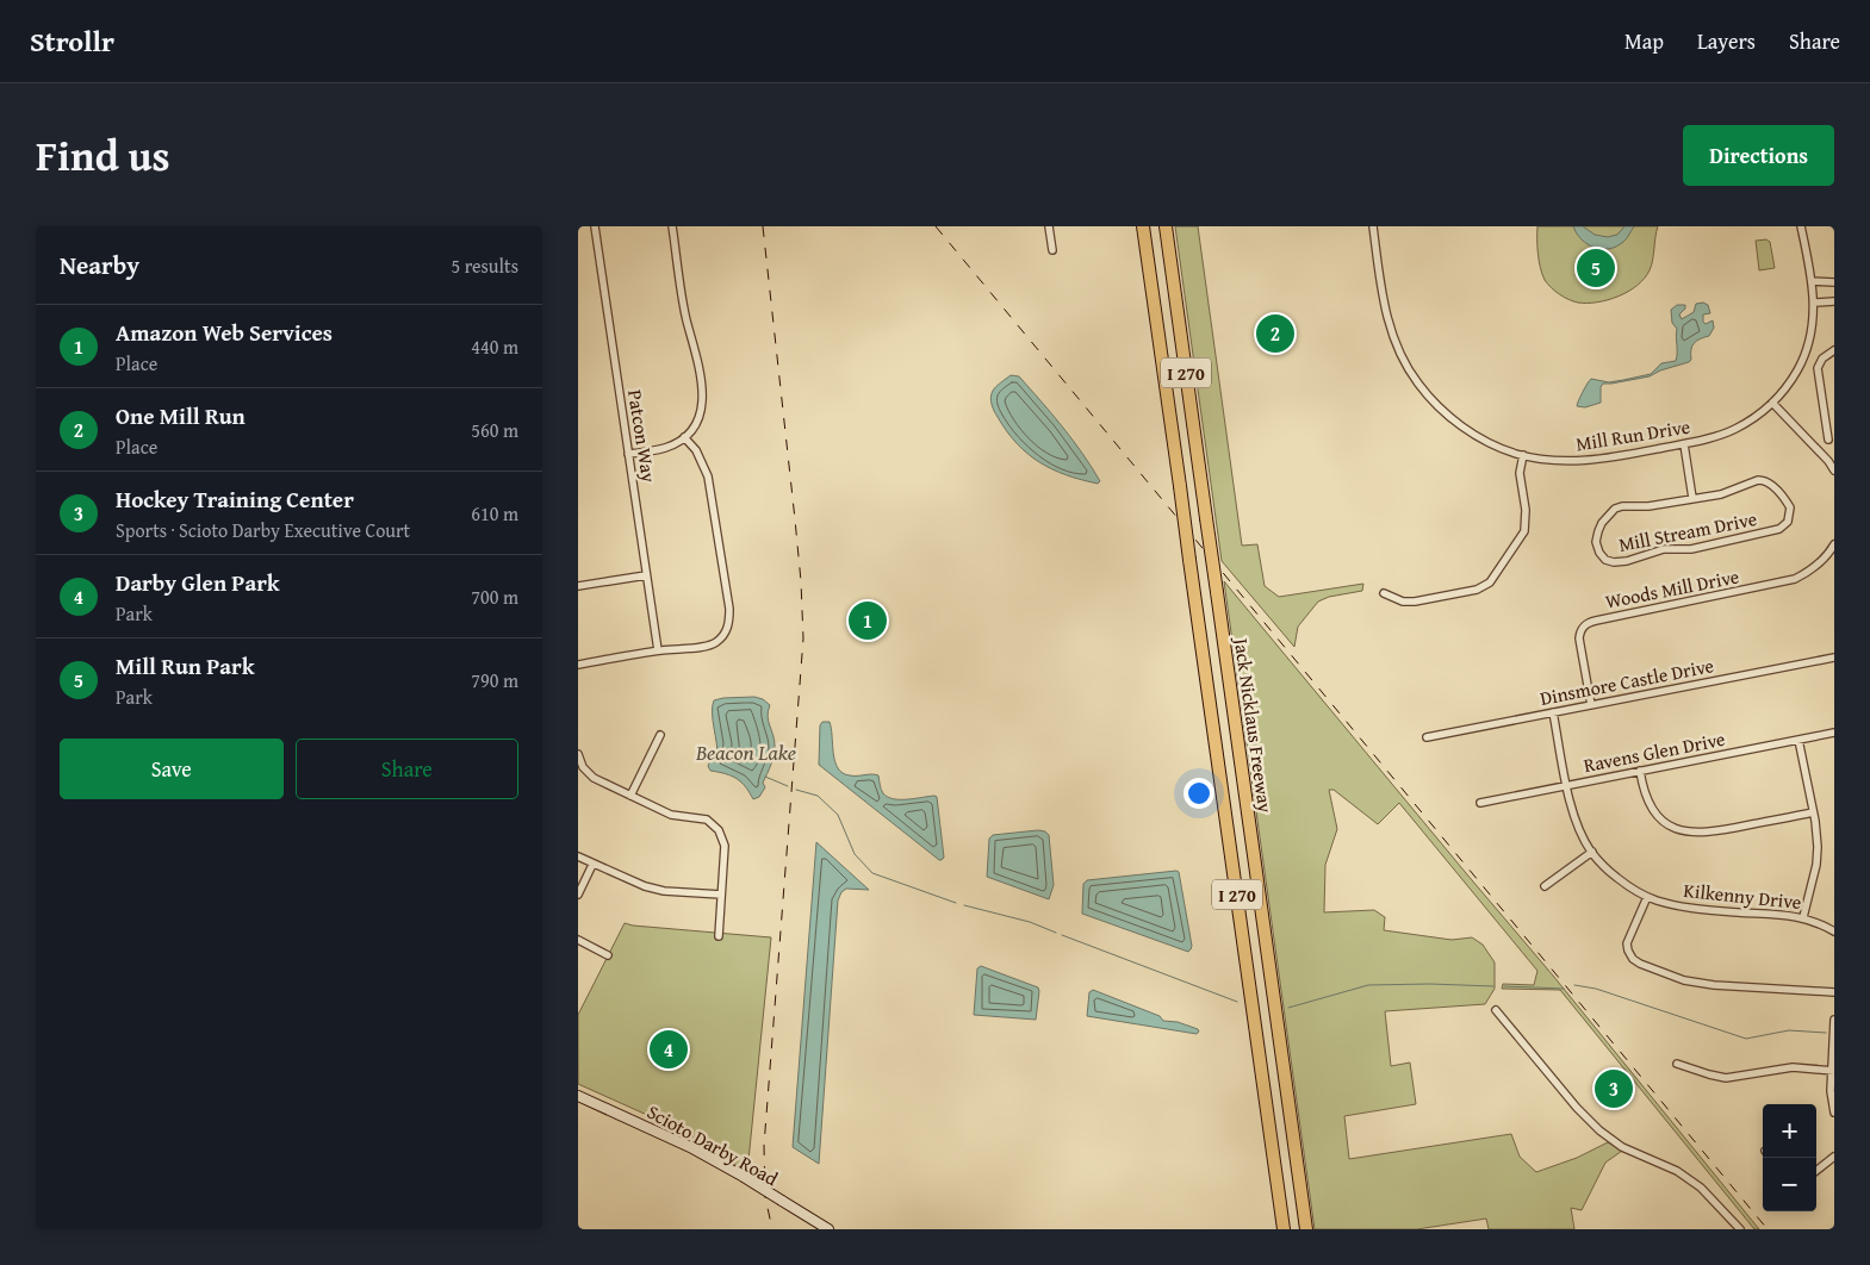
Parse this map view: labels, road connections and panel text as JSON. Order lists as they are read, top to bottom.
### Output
{
  "streets": {
    "highway": ["I 270", "Jack Nicklaus Freeway"],
    "main road": ["Scioto Darby Road"],
    "street": [
      "Mill Run Drive",
      "Patcon Way",
      "Mill Stream Drive",
      "Woods Mill Drive",
      "Dinsmore Castle Drive",
      "Ravens Glen Drive",
      "Kilkenny Drive"
    ]
  },
  "crossings": [
    ["Woods Mill Drive", "Dinsmore Castle Drive"],
    ["Dinsmore Castle Drive", "Kilkenny Drive"],
    ["Ravens Glen Drive", "Kilkenny Drive"]
  ],
  "water": ["Beacon Lake"],
  "page": {
    "header": "Strollr",
    "nav": ["Map", "Layers", "Share"],
    "title": "Find us",
    "buttons": [
      "Directions",
      ["Save", "Share"]
    ],
    "heading": ["Nearby", "5 results"],
    "pins": [
      "5",
      "2",
      "1",
      "4",
      "3"
    ],
    "list": [
      {
        "mark": "1",
        "name": "Amazon Web Services",
        "note": "Place",
        "value": "440 m"
      },
      {
        "mark": "2",
        "name": "One Mill Run",
        "note": "Place",
        "value": "560 m"
      },
      {
        "mark": "3",
        "name": "Hockey Training Center",
        "note": "Sports · Scioto Darby Executive Court",
        "value": "610 m"
      },
      {
        "mark": "4",
        "name": "Darby Glen Park",
        "note": "Park",
        "value": "700 m"
      },
      {
        "mark": "5",
        "name": "Mill Run Park",
        "note": "Park",
        "value": "790 m"
      }
    ],
    "map_buttons": ["+", "−"]
  }
}
